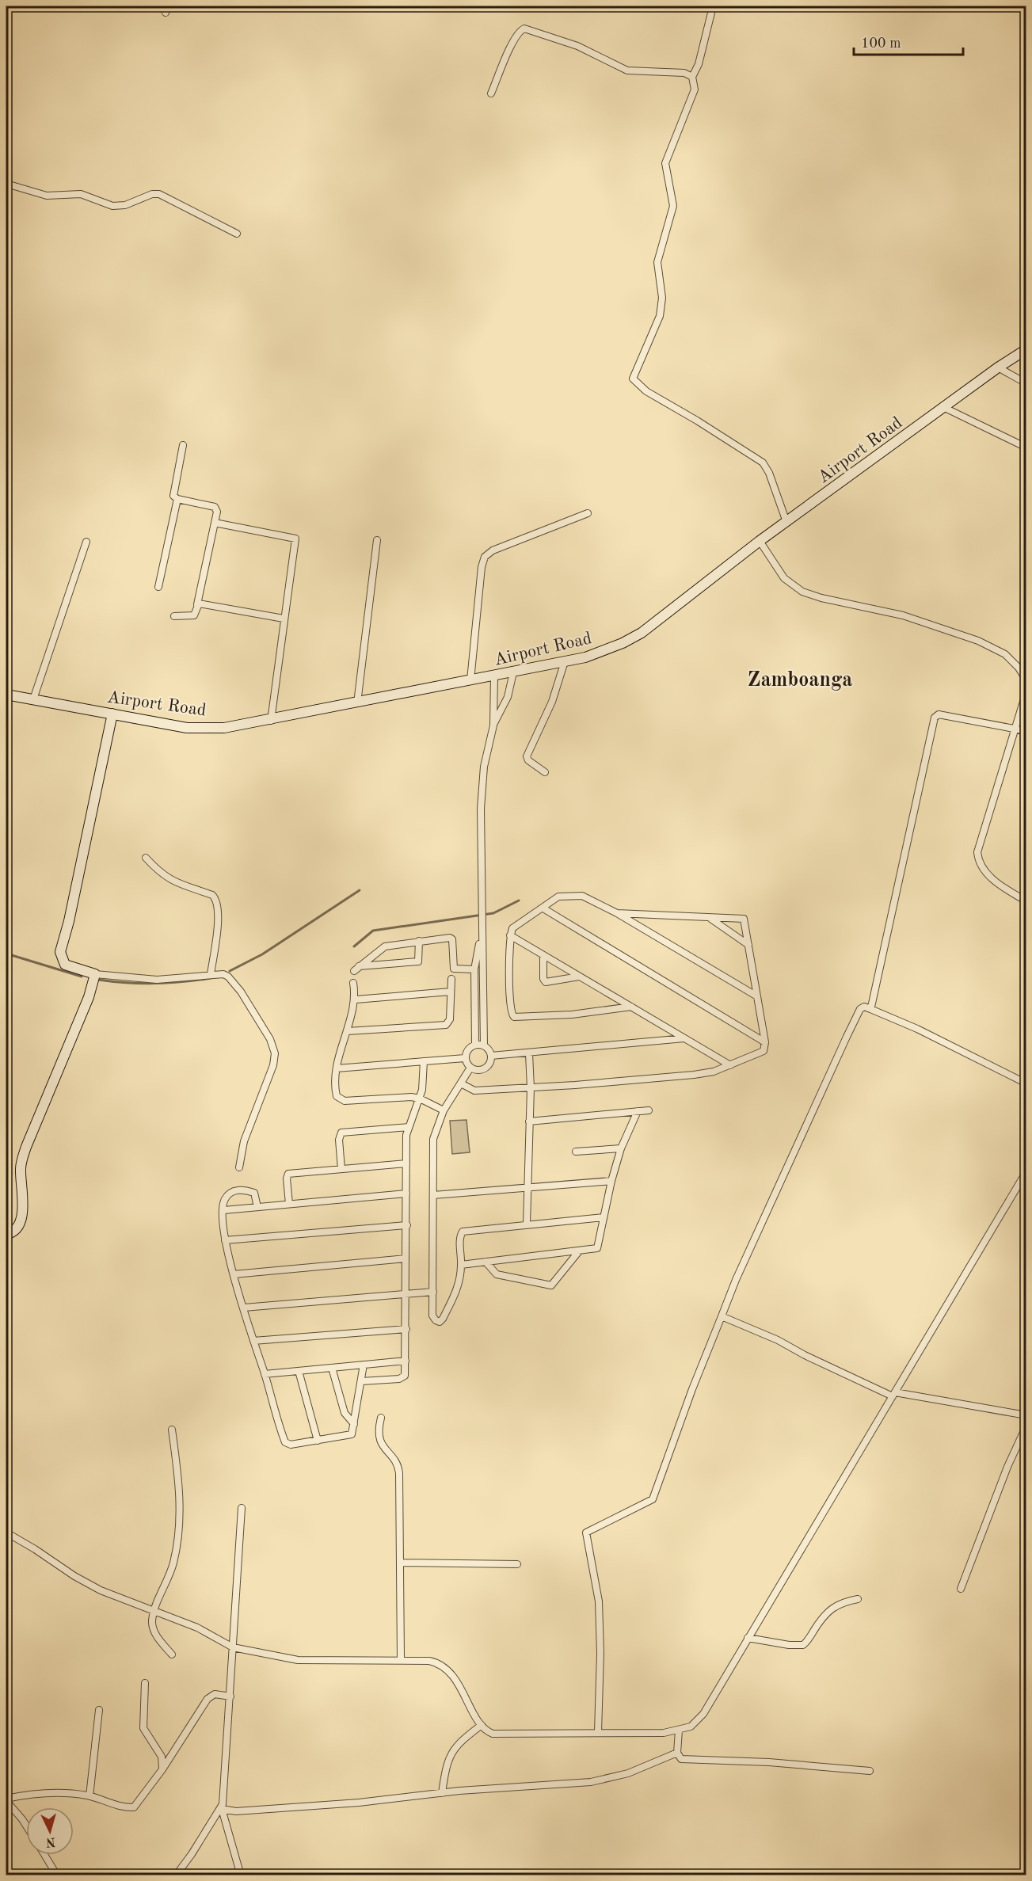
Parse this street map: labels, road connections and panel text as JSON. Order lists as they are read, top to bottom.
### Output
{
  "streets": {
    "main road": ["Airport Road"]
  },
  "districts": ["Zamboanga"],
  "scale_bar": "100 m",
  "north": "bottom"
}
